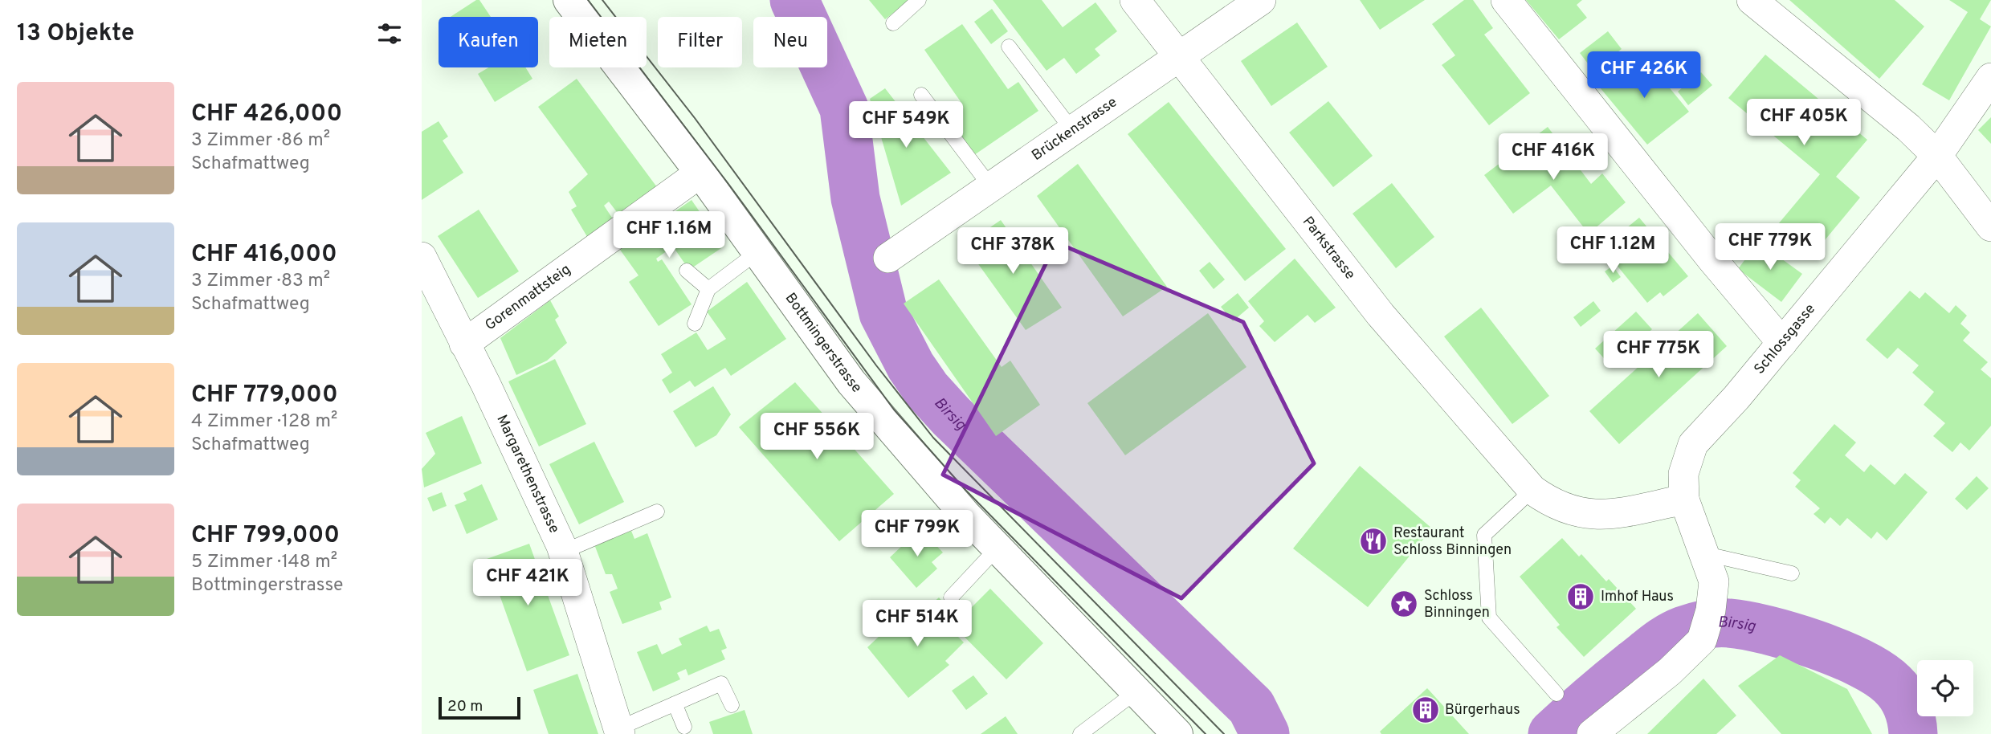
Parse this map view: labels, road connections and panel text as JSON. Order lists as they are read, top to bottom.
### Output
{
  "streets": {
    "main road": ["Bottmingerstrasse"],
    "street": [
      "Brückenstrasse",
      "Parkstrasse",
      "Gorenmattsteig",
      "Schlossgasse",
      "Margarethenstrasse"
    ]
  },
  "crossings": [
    ["Brückenstrasse", "Parkstrasse"],
    ["Gorenmattsteig", "Bottmingerstrasse"],
    ["Gorenmattsteig", "Margarethenstrasse"]
  ],
  "water": ["Birsig"],
  "places": {
    "restaurant": ["Restaurant Schloss Binningen"],
    "building": ["Imhof Haus", "Bürgerhaus"],
    "place": ["Schloss Binningen"]
  },
  "scale_bar": "20 m",
  "page": {
    "heading": "13 Objekte",
    "chip": [
      "Kaufen",
      "Mieten",
      "Filter",
      "Neu"
    ],
    "price": [
      "CHF 426K",
      "CHF 405K",
      "CHF 549K",
      "CHF 416K",
      "CHF 1.16M",
      "CHF 779K",
      "CHF 1.12M",
      "CHF 378K",
      "CHF 775K",
      "CHF 556K",
      "CHF 799K",
      "CHF 421K",
      "CHF 514K"
    ],
    "list": [
      {
        "name": "CHF 426,000",
        "note": "3 Zimmer · 86 m² · Schafmattweg"
      },
      {
        "name": "CHF 416,000",
        "note": "3 Zimmer · 83 m² · Schafmattweg"
      },
      {
        "name": "CHF 779,000",
        "note": "4 Zimmer · 128 m² · Schafmattweg"
      },
      {
        "name": "CHF 799,000",
        "note": "5 Zimmer · 148 m² · Bottmingerstrasse"
      }
    ],
    "scale": "20 m"
  }
}
